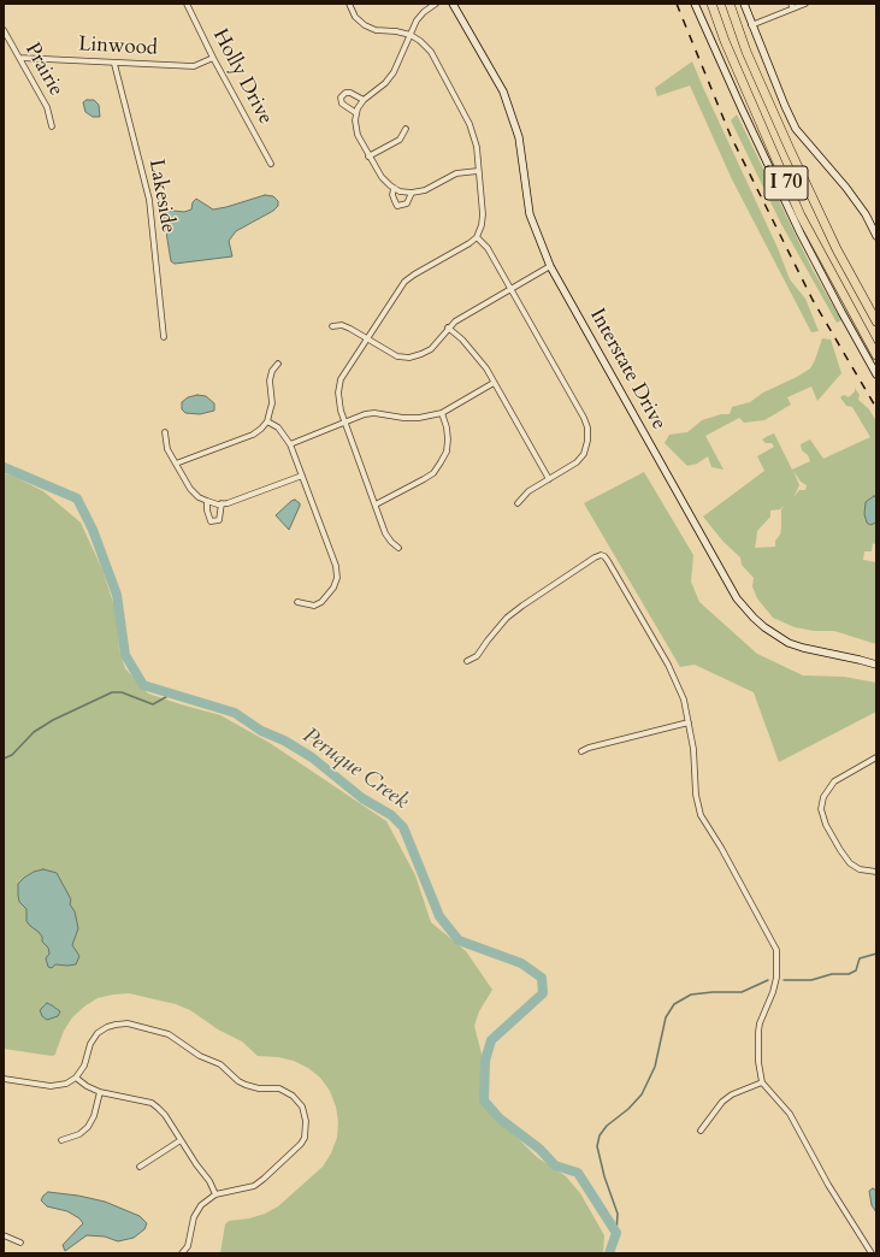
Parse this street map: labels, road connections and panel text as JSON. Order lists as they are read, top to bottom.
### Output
{
  "streets": {
    "highway": ["I 70"],
    "main road": ["Interstate Drive"],
    "street": [
      "Linwood",
      "Prairie",
      "Holly Drive",
      "Lakeside"
    ]
  },
  "crossings": [
    ["Linwood", "Prairie"],
    ["Linwood", "Holly Drive"],
    ["Linwood", "Lakeside"]
  ],
  "water": ["Peruque Creek"]
}
